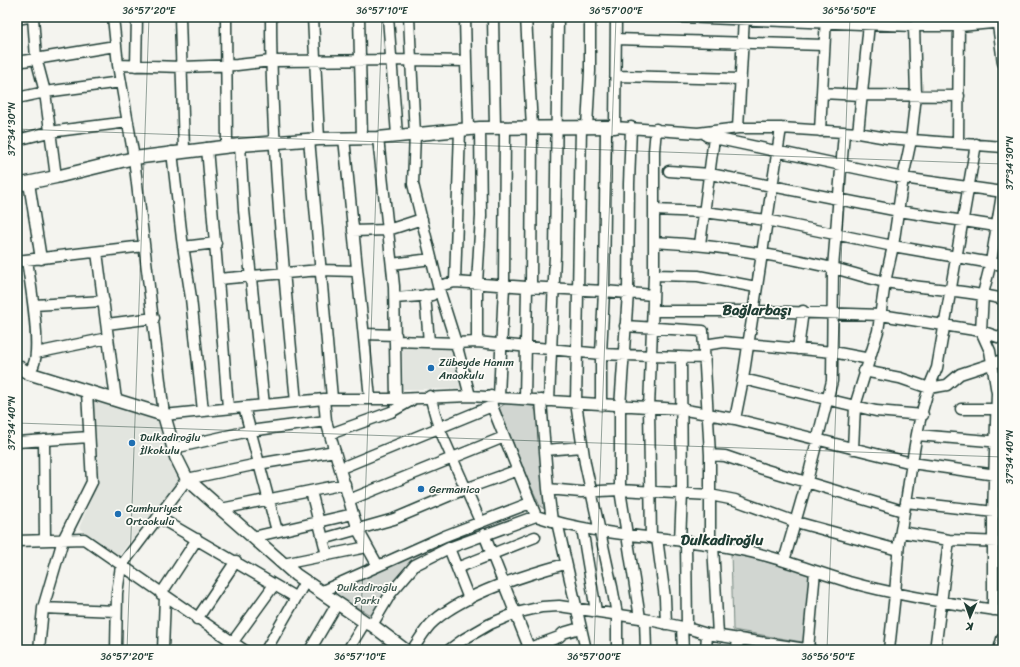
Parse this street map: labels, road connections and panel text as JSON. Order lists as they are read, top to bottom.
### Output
{
  "districts": ["Bağlarbaşı", "Dulkadiroğlu"],
  "parks": ["Dulkadiroğlu Parkı"],
  "places": [
    "Zübeyde Hanım Anaokulu",
    "Dulkadiroğlu İlkokulu",
    "Germanica",
    "Cumhuriyet Ortaokulu"
  ],
  "north": "bottom",
  "coordinates": [
    "36°57'20\"E",
    "36°57'10\"E",
    "36°57'00\"E",
    "36°56'50\"E",
    "37°34'30\"N",
    "37°34'40\"N"
  ]
}
